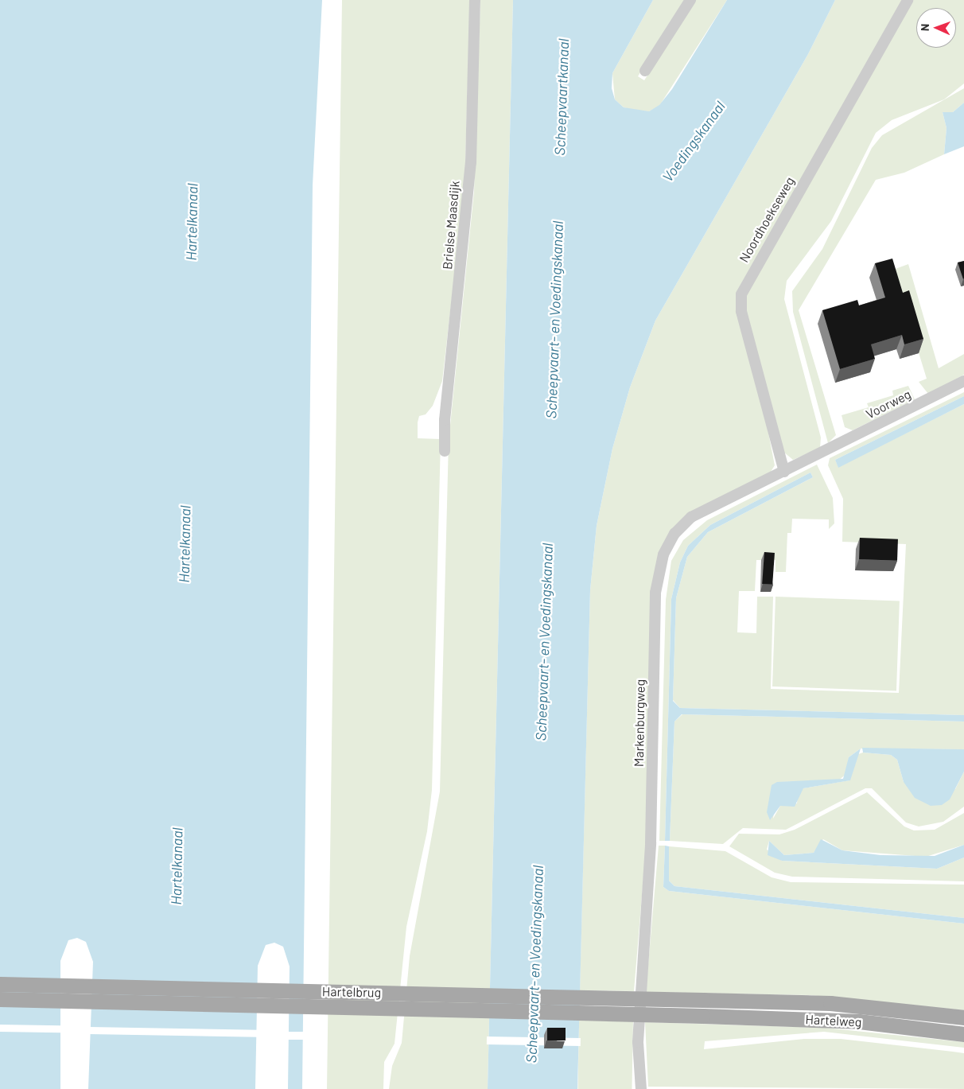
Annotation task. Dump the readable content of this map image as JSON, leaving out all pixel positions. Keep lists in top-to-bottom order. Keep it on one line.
{"streets":{"main road":["Hartelbrug","Hartelweg"],"street":["Noordhoekseweg","Brielse Maasdijk","Voorweg","Markenburgweg"]},"crossings":[["Noordhoekseweg","Markenburgweg"],["Voorweg","Markenburgweg"],["Hartelbrug","Hartelweg"]],"water":["Scheepvaartkanaal","Voedingskanaal","Hartelkanaal","Scheepvaart- en Voedingskanaal"],"north":"left"}
